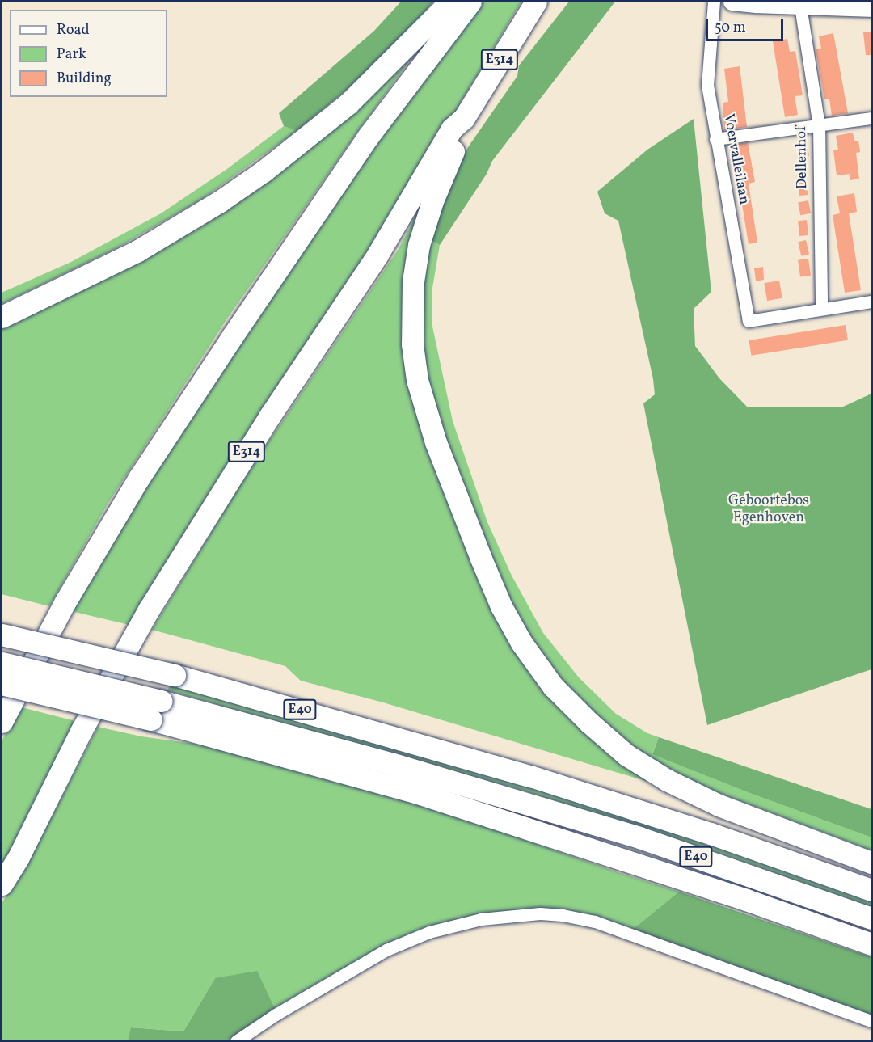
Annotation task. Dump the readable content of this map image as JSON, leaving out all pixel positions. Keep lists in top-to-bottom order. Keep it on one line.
{"streets":{"highway":["E314","E40"],"street":["Dellenhof","Voervalleilaan"]},"crossings":[["Dellenhof","Voervalleilaan"]],"parks":["Geboortebos Egenhoven"],"legend":["Road","Park","Building"],"scale_bar":"50 m"}
